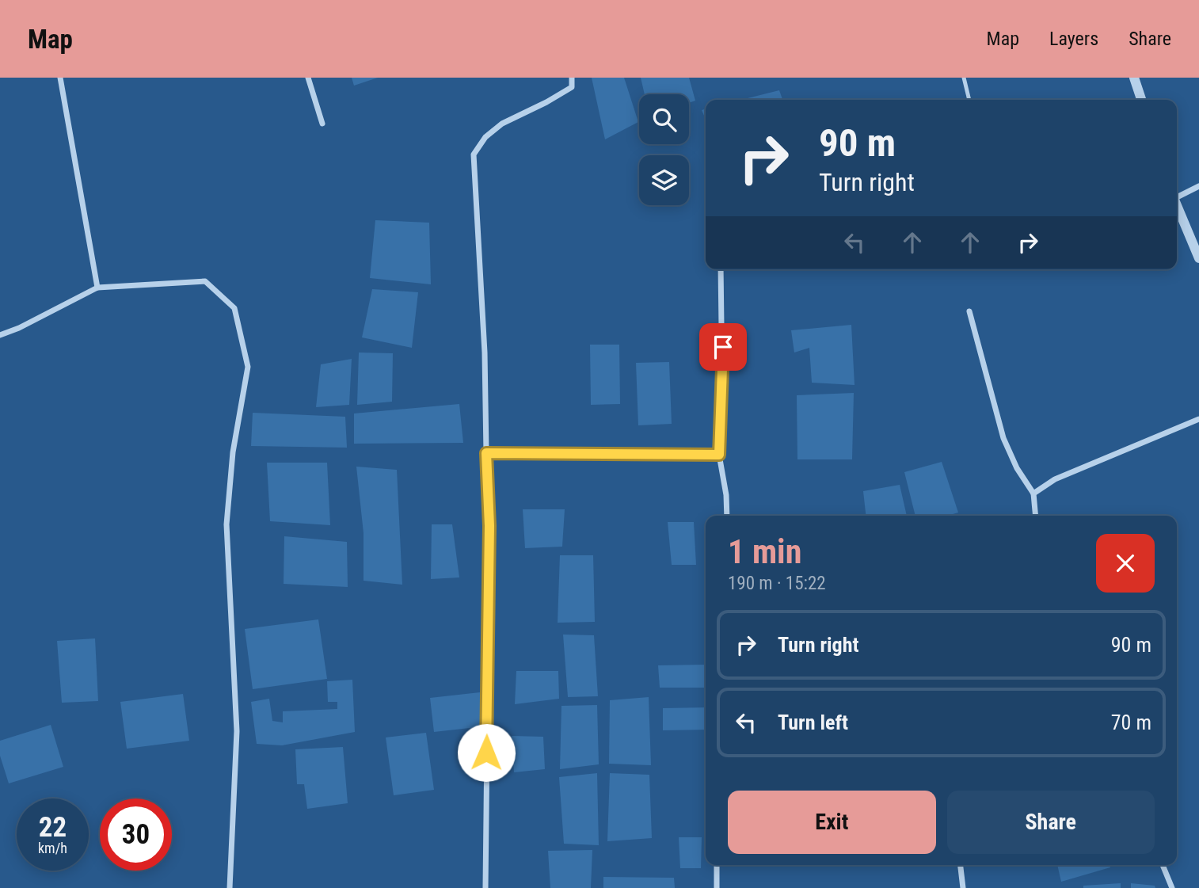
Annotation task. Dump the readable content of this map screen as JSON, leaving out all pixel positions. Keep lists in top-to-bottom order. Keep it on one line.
{"page":{"header":"Map","nav":["Map","Layers","Share"],"turn":["90 m","Turn right"],"heading":["1 min","190 m · 15:22"],"list":[{"name":"Turn right","value":"90 m"},{"name":"Turn left","value":"70 m"}],"buttons":["Exit","Share"],"speed":"22 km/h","limit":"30"}}
